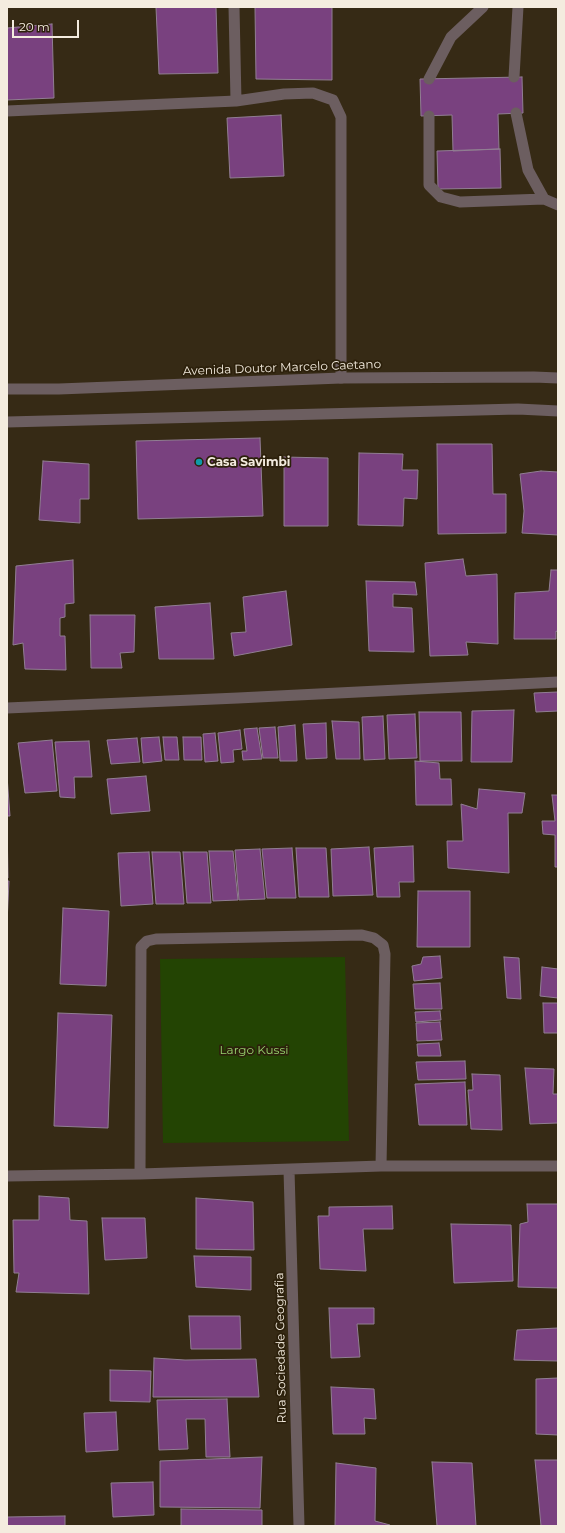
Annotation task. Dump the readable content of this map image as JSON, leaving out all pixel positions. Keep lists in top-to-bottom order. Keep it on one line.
{"streets":{"street":["Avenida Doutor Marcelo Caetano","Rua Sociedade Geografia"]},"parks":["Largo Kussi"],"places":["Casa Savimbi"],"scale_bar":"20 m"}
